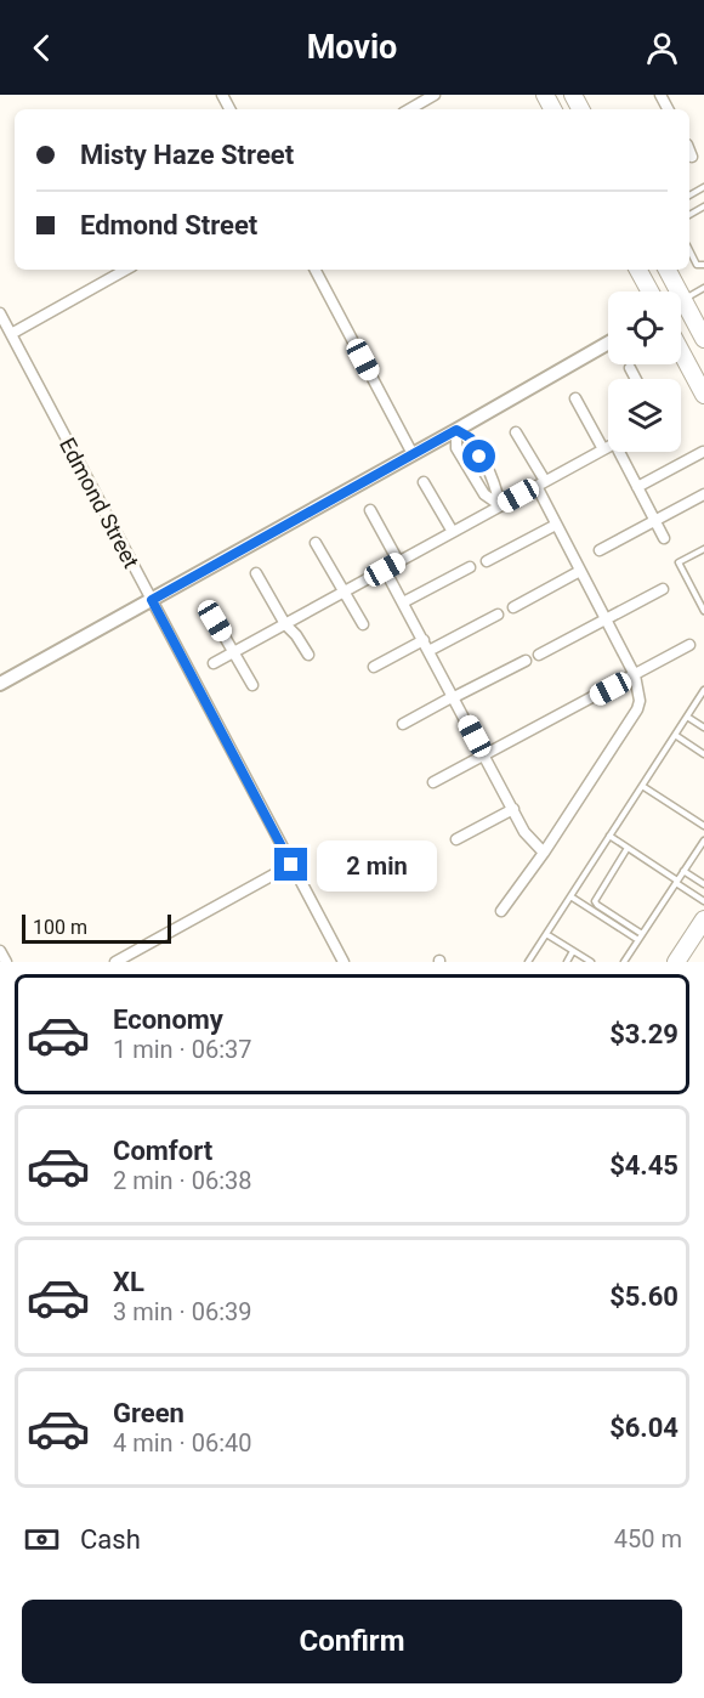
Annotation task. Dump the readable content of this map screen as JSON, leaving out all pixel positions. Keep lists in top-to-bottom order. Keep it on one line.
{"streets":{"street":["Edmond Street"]},"scale_bar":"100 m","page":{"header":"Movio","banner":["Misty Haze Street","Edmond Street"],"bubble":"2 min","scale":"100 m","list":[{"name":"Economy","note":"1 min · 06:37","value":"$3.29"},{"name":"Comfort","note":"2 min · 06:38","value":"$4.45"},{"name":"XL","note":"3 min · 06:39","value":"$5.60"},{"name":"Green","note":"4 min · 06:40","value":"$6.04"}],"pay":["Cash","450 m"],"buttons":"Confirm"}}
